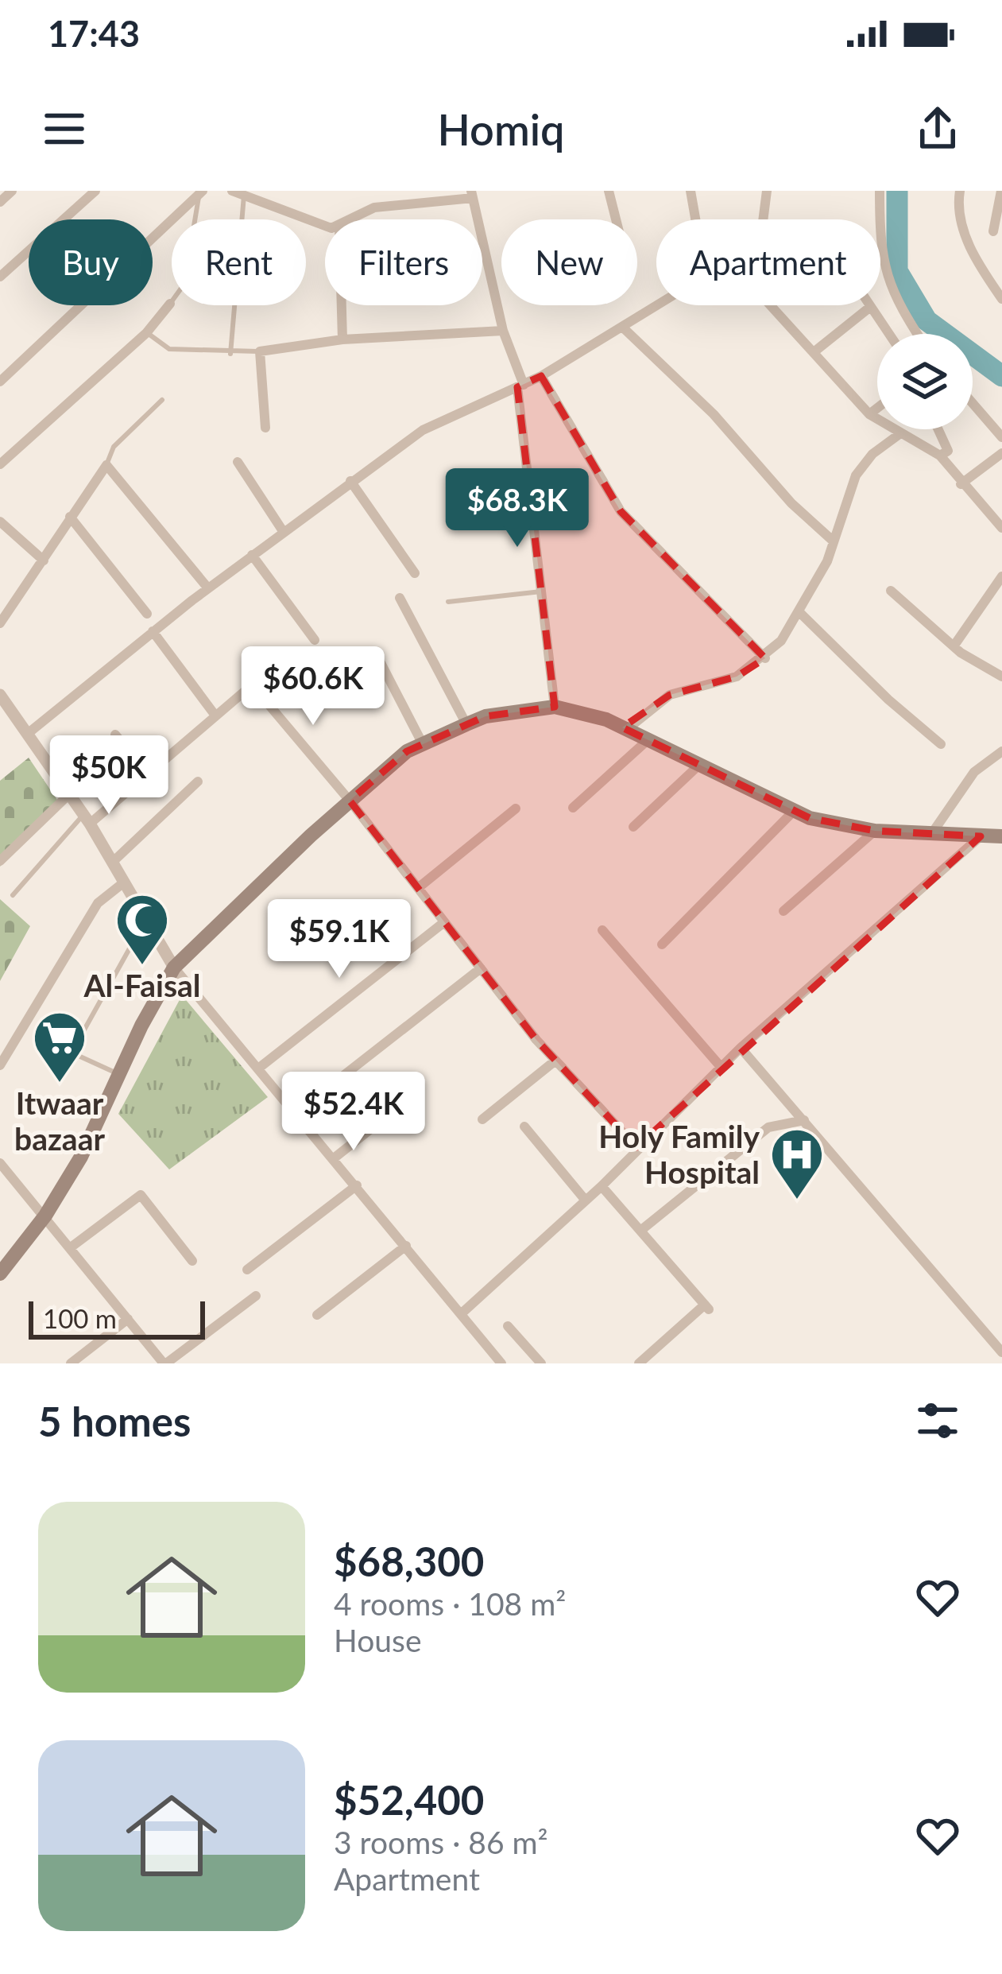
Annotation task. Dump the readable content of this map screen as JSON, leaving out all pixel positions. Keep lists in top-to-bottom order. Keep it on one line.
{"places":{"mosque":["Al-Faisal"],"supermarket":["Itwaar bazaar"],"hospital":["Holy Family Hospital"]},"scale_bar":"100 m","page":{"status":"17:43","header":"Homiq","chip":["Buy","Rent","Filters","New","Apartment"],"price":["$68.3K","$60.6K","$50K","$59.1K","$52.4K"],"scale":"100 m","heading":"5 homes","list":[{"name":"$68,300","note":"4 rooms · 108 m² · House"},{"name":"$52,400","note":"3 rooms · 86 m² · Apartment"}]}}
